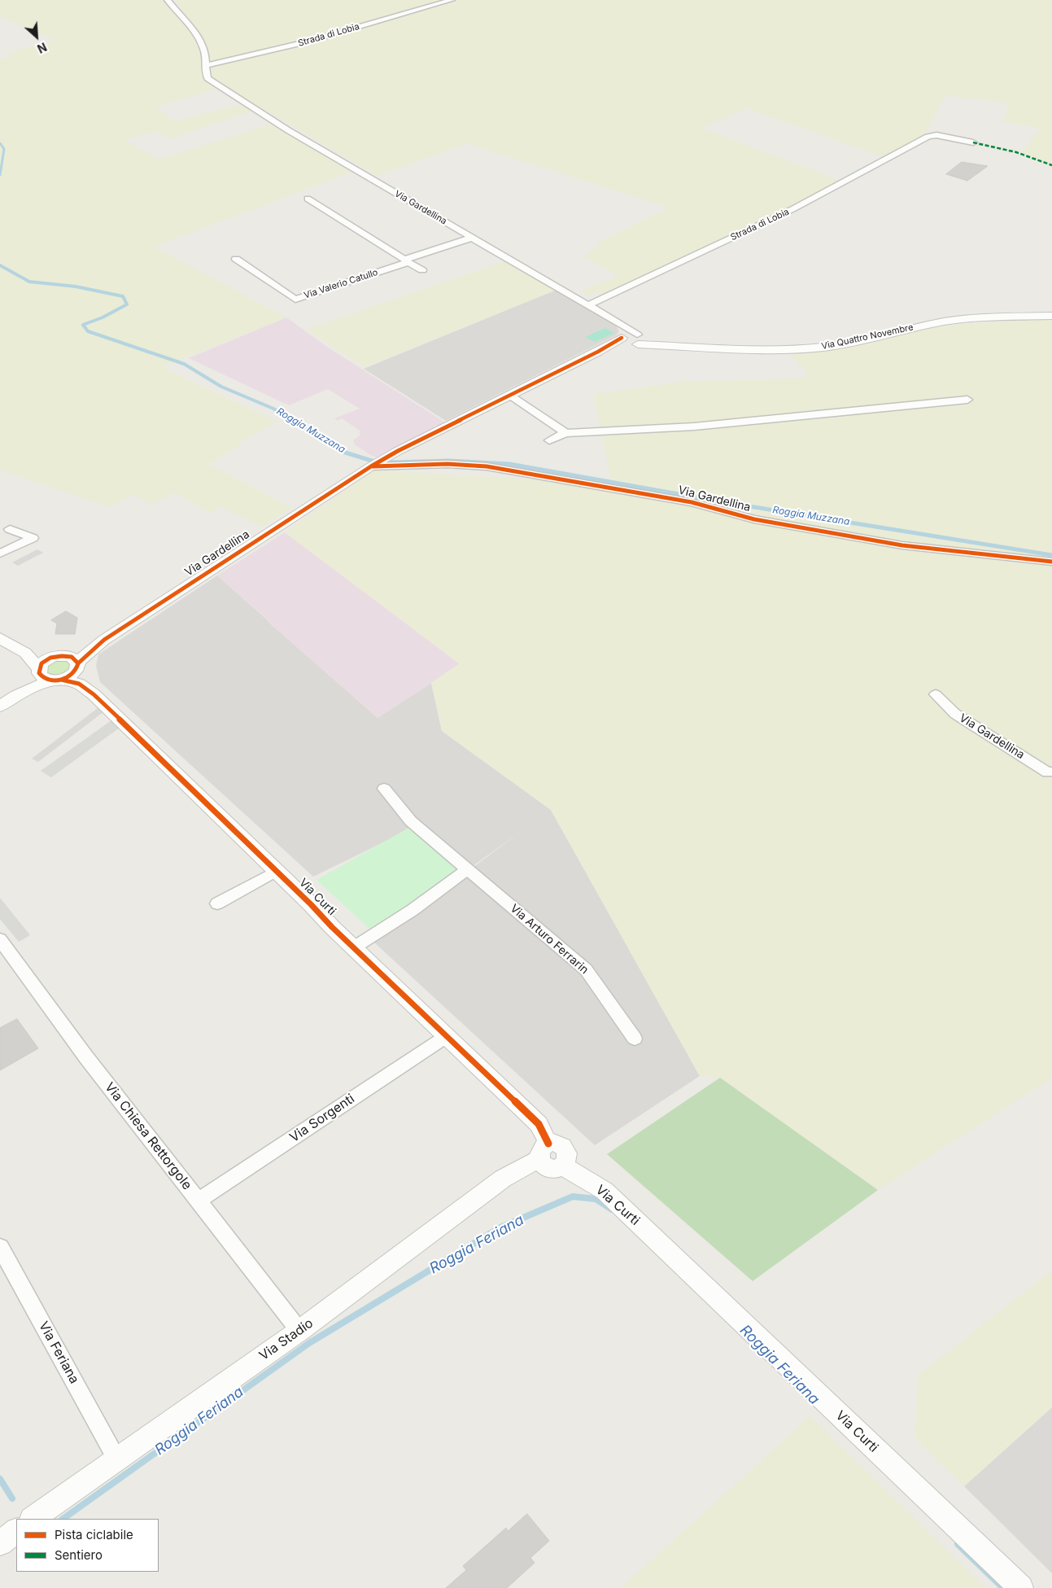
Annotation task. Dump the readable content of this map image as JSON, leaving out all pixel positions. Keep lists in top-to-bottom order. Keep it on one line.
{"streets":{"street":["Strada di Lobia","Via Gardellina","Via Valerio Catullo","Via Quattro Novembre","Via Curti","Via Arturo Ferrarin","Via Sorgenti","Via Chiesa Rettorgole","Via Stadio","Via Feriana"]},"crossings":[["Strada di Lobia","Via Gardellina"],["Via Gardellina","Via Valerio Catullo"],["Via Gardellina","Via Quattro Novembre"],["Via Gardellina","Via Curti"],["Via Curti","Via Sorgenti"],["Via Curti","Via Stadio"],["Via Sorgenti","Via Chiesa Rettorgole"],["Via Chiesa Rettorgole","Via Stadio"],["Via Stadio","Via Feriana"]],"water":["Roggia Muzzana","Roggia Feriana"],"legend":["Pista ciclabile","Sentiero"],"north":"bottom right"}
